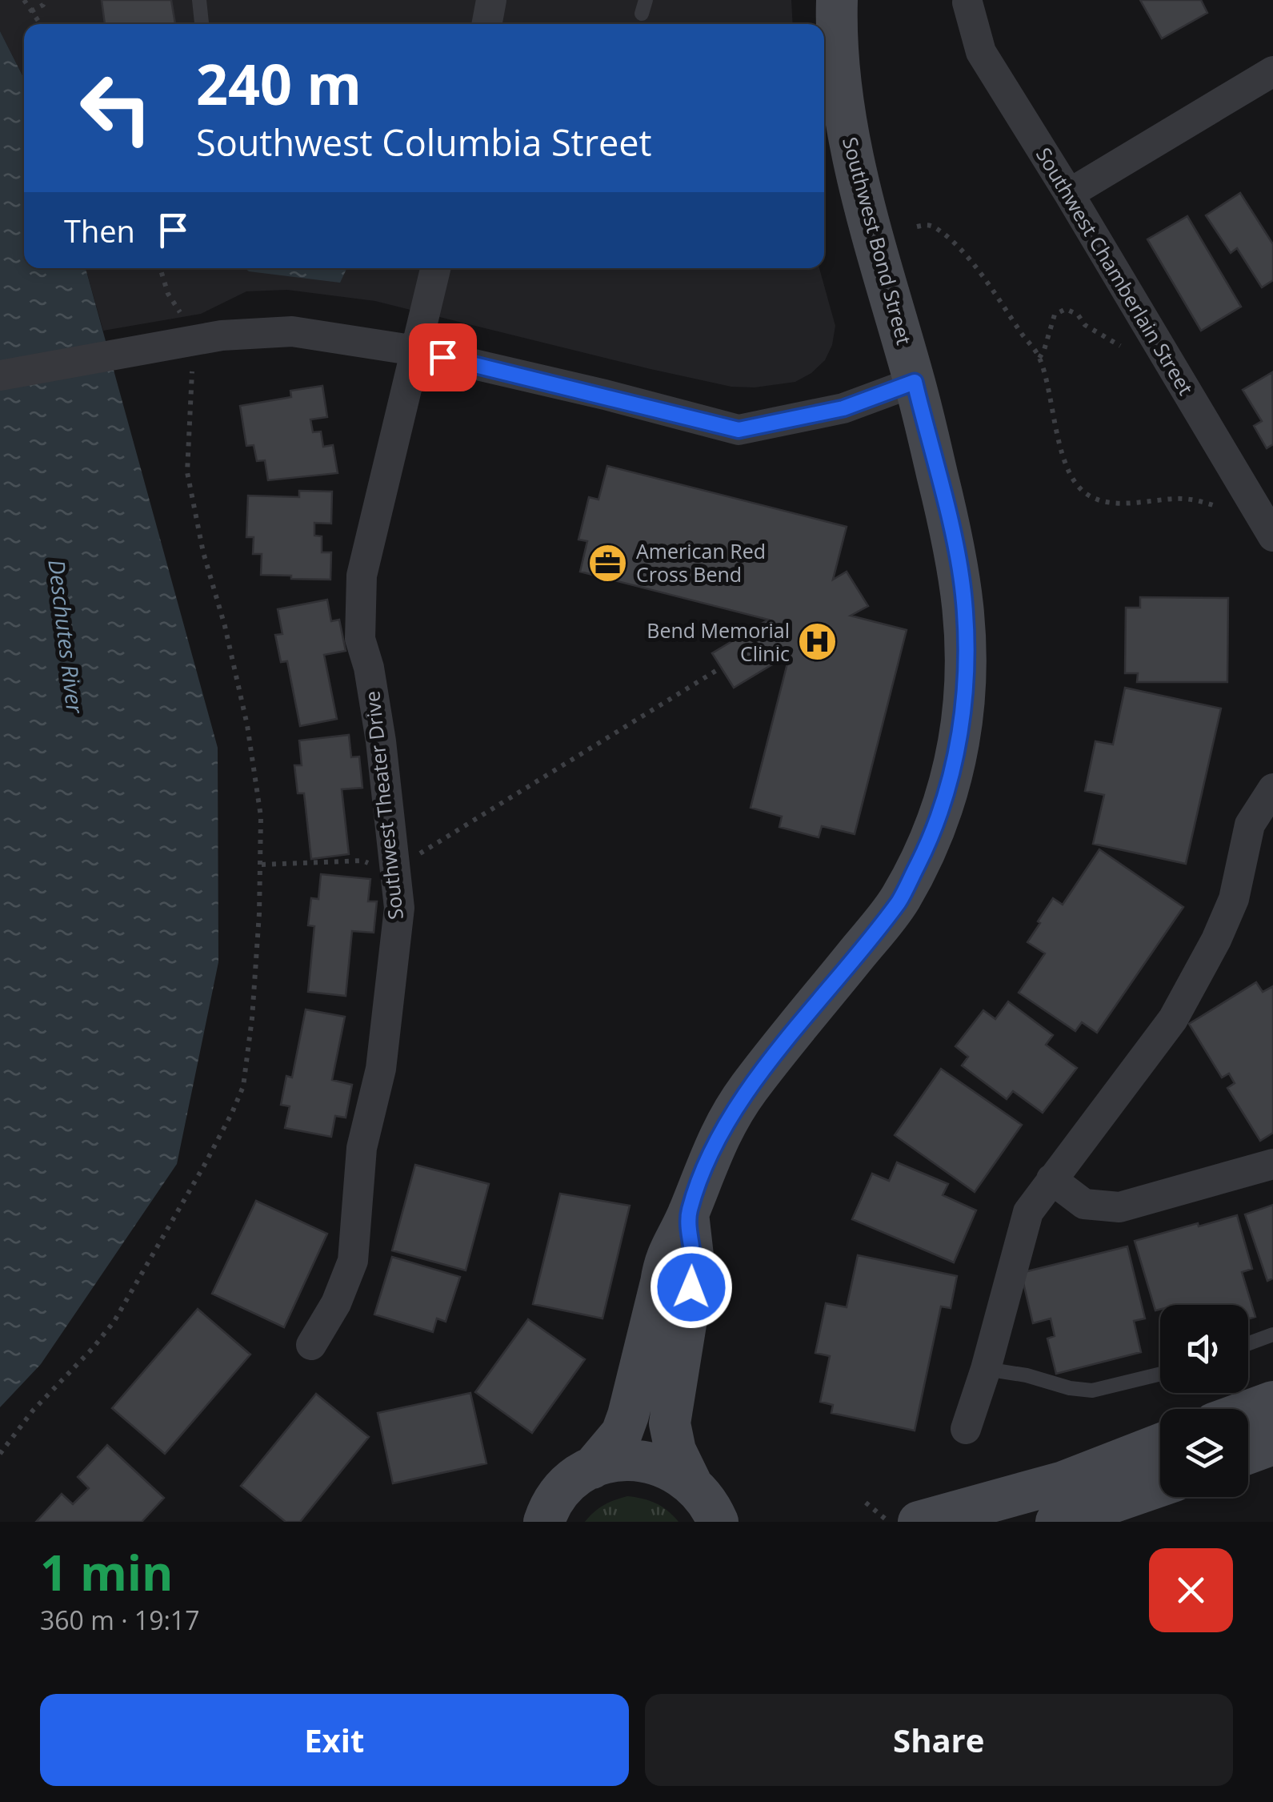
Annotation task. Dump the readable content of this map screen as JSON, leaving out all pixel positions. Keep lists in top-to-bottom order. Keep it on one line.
{"streets":{"street":["Southwest Bond Street","Southwest Chamberlain Street","Southwest Theater Drive"]},"water":["Deschutes River"],"places":{"office":["American Red Cross Bend"],"hospital":["Bend Memorial Clinic"]},"page":{"turn":["240 m","Southwest Columbia Street"],"then":"Then","heading":["1 min","360 m · 19:17"],"buttons":["Exit","Share"]}}
